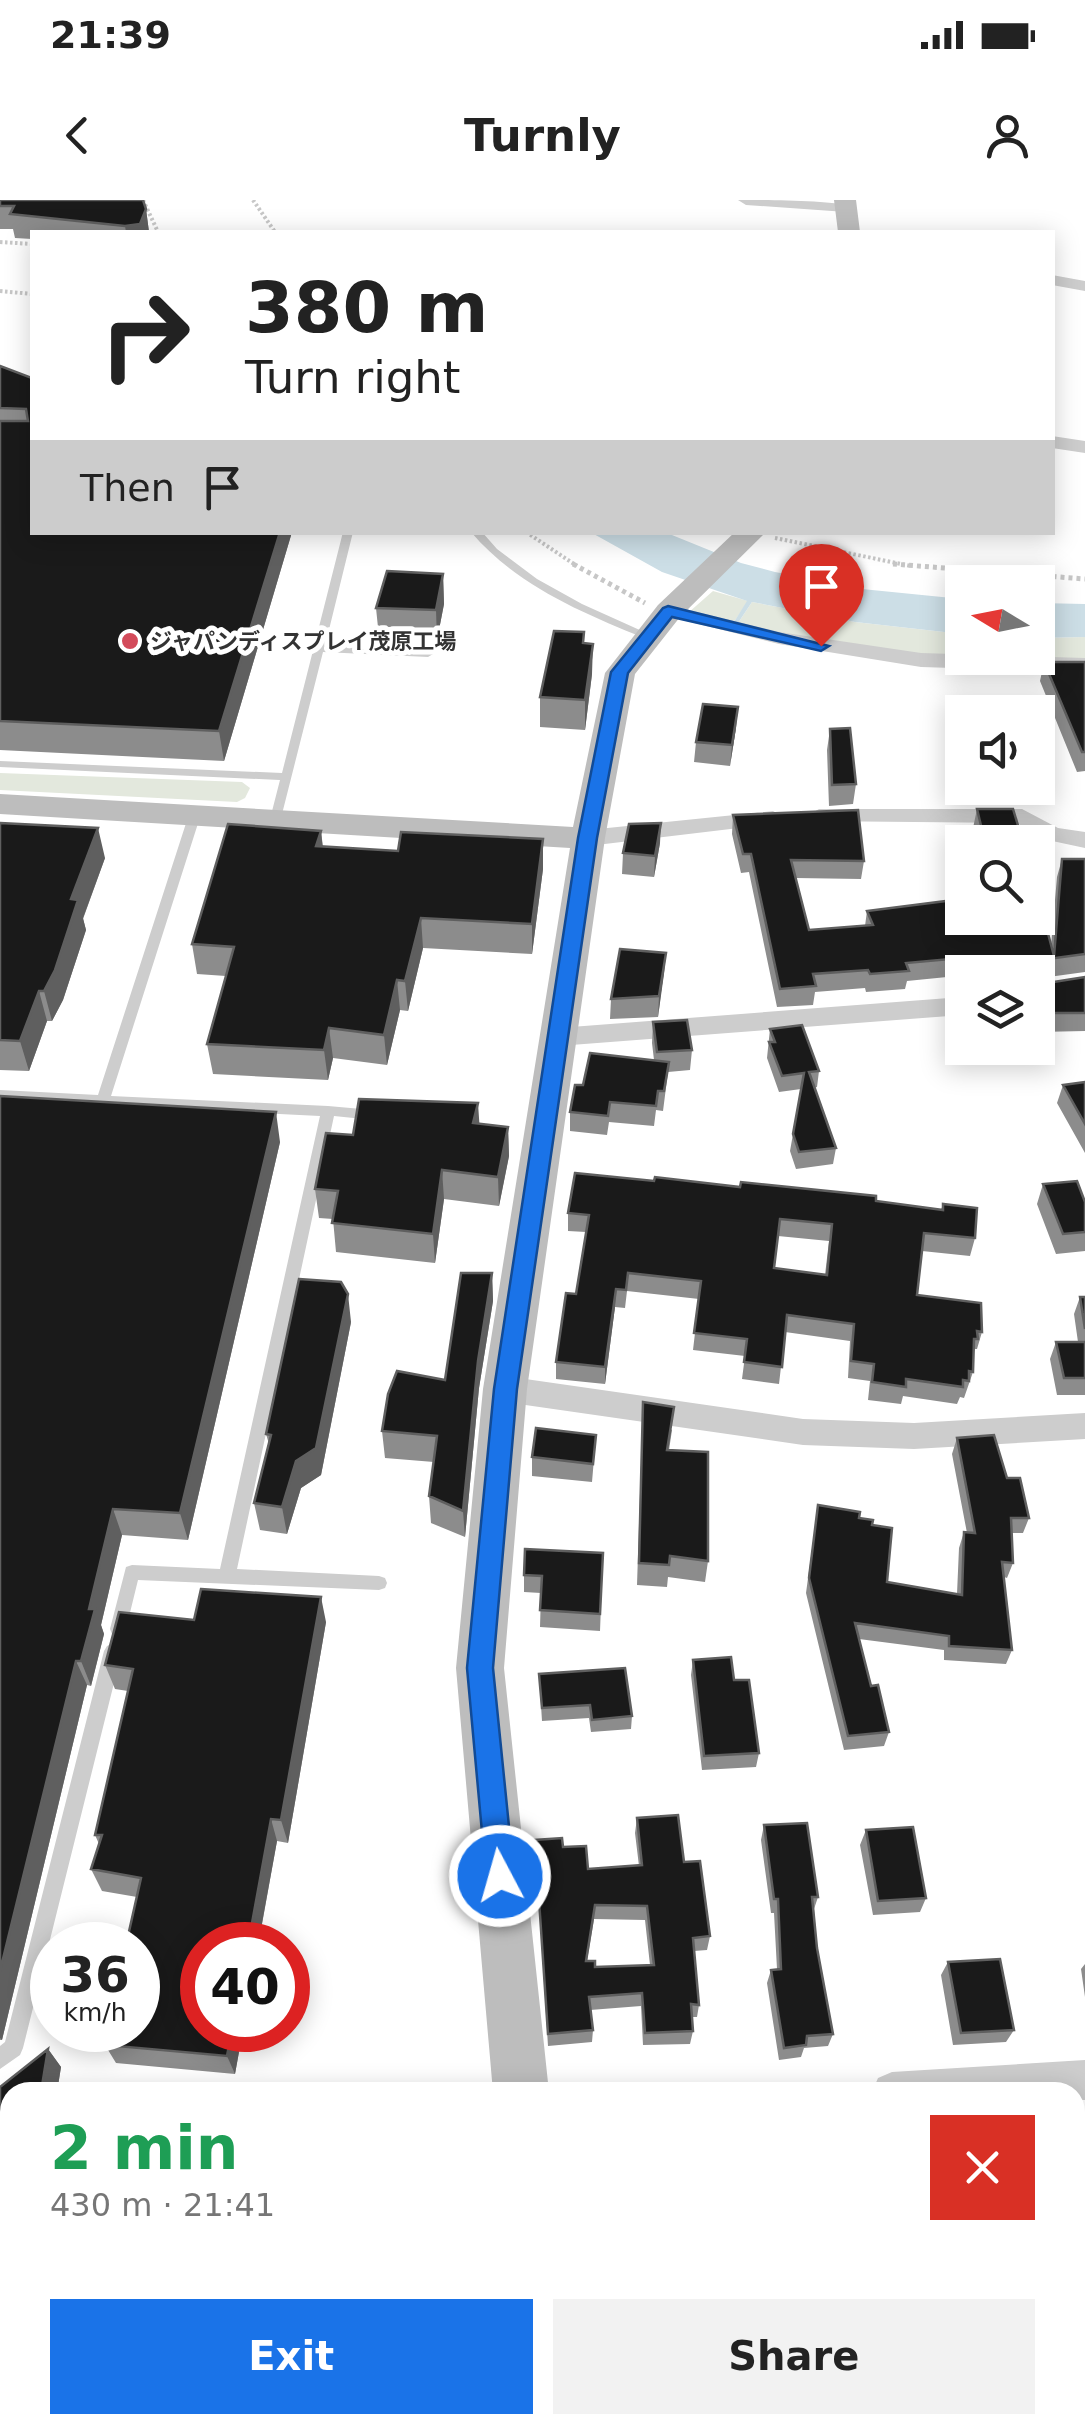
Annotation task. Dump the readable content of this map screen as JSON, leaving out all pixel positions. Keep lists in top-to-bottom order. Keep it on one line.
{"places":["ジャパンディスプレイ茂原工場"],"north":"left","page":{"status":"21:39","header":"Turnly","turn":["380 m","Turn right"],"then":"Then","speed":"36 km/h","limit":"40","heading":["2 min","430 m · 21:41"],"buttons":["Exit","Share"]}}
